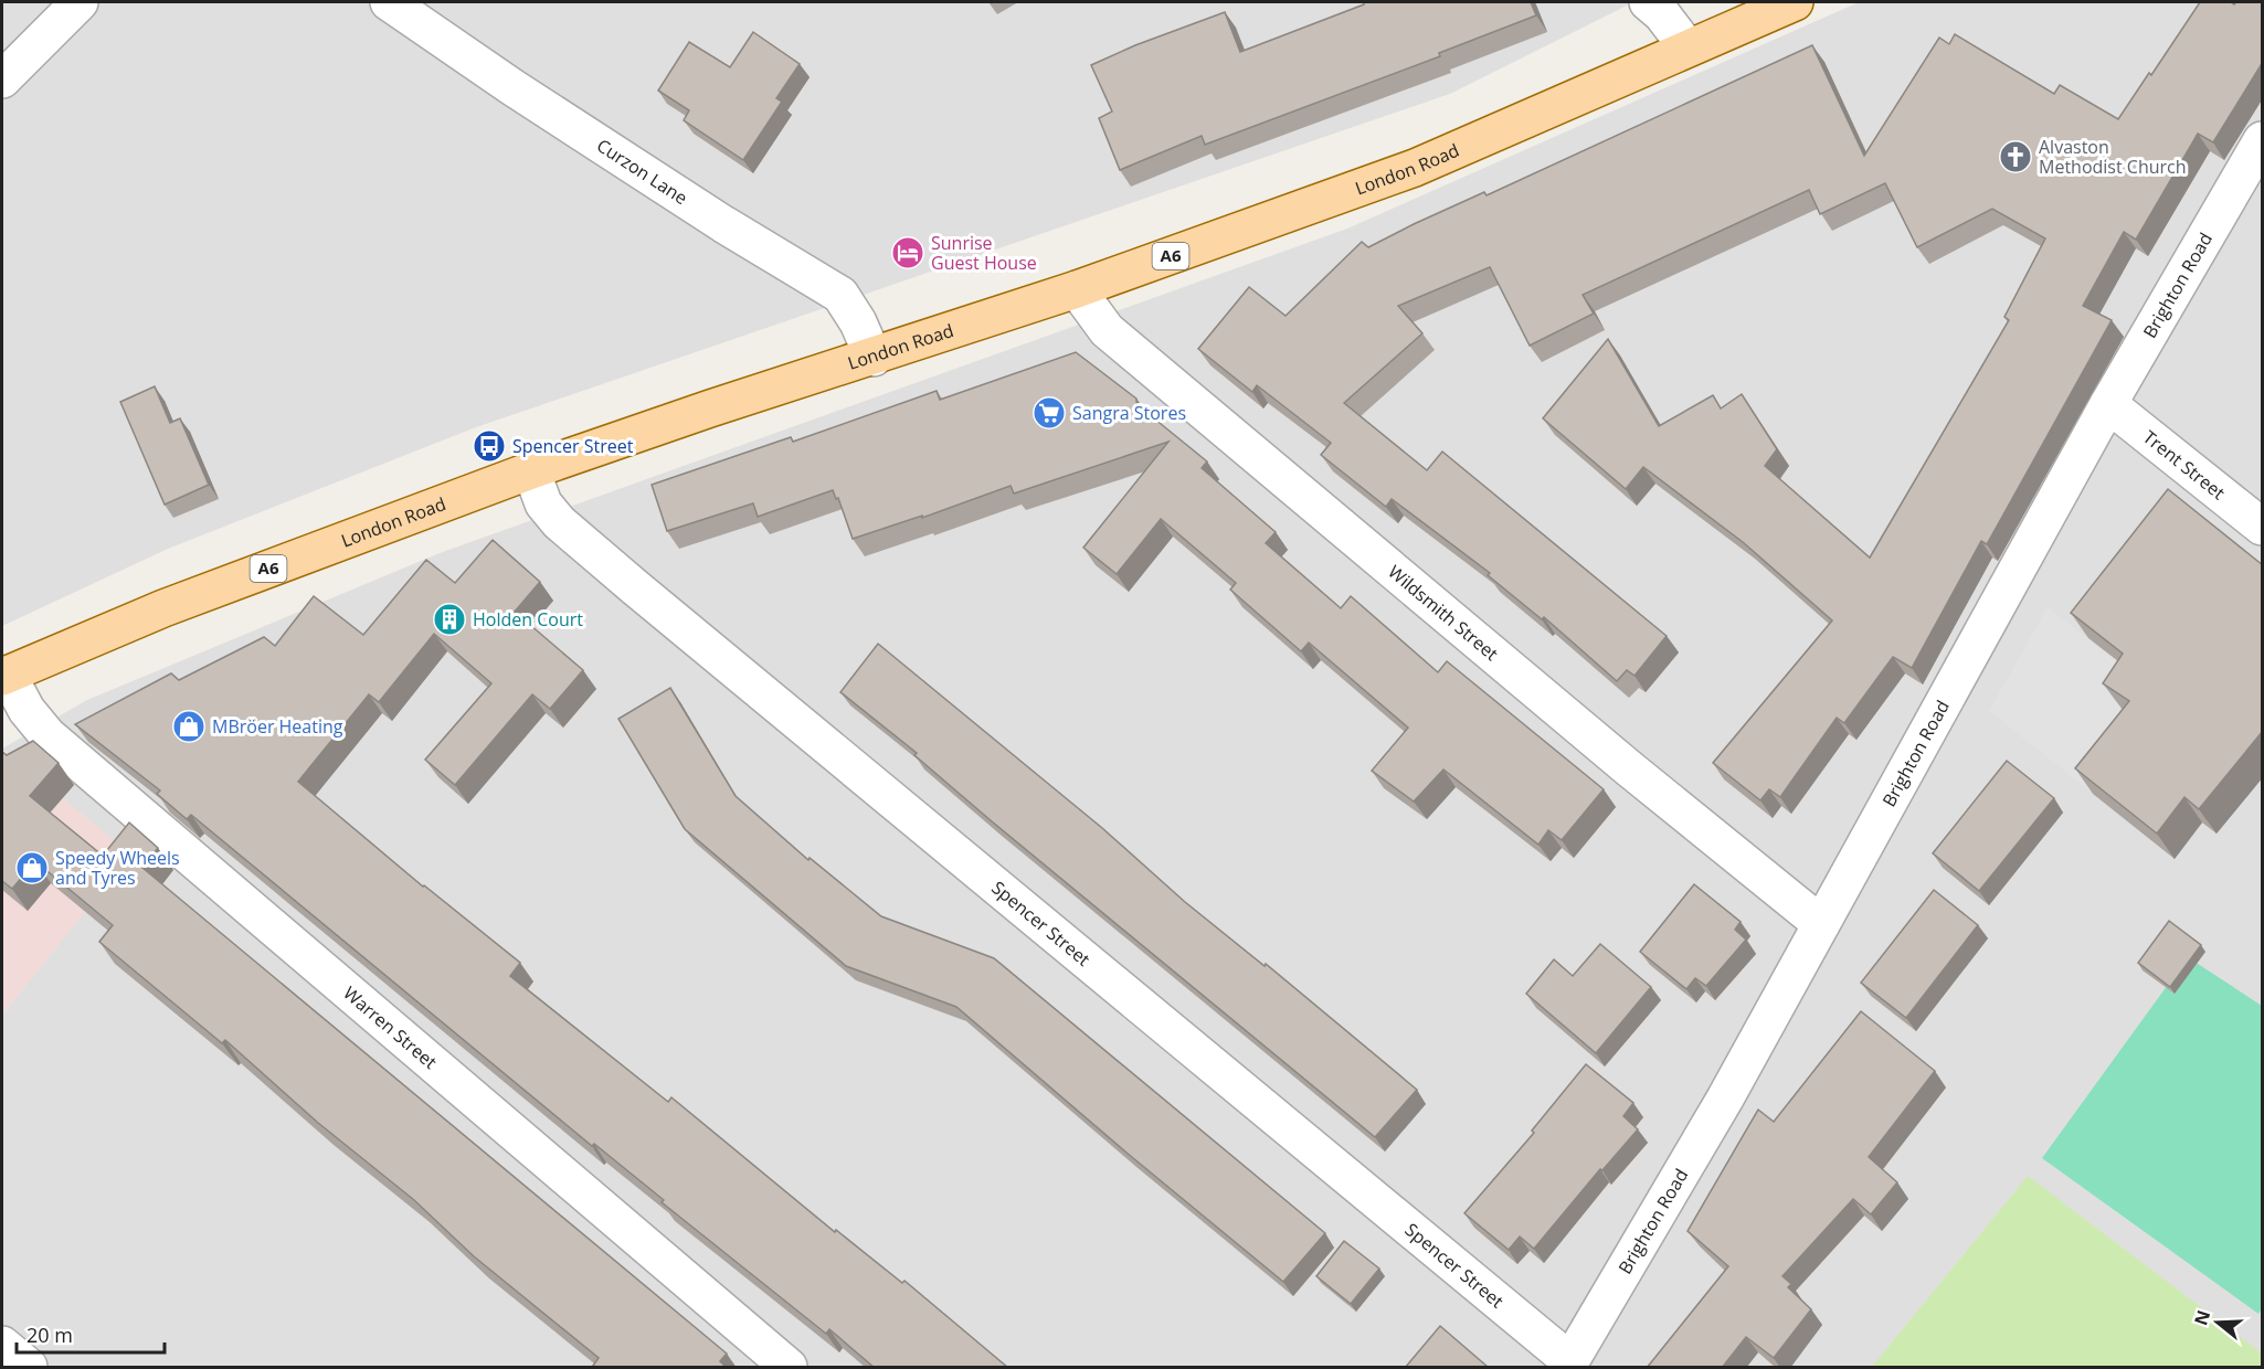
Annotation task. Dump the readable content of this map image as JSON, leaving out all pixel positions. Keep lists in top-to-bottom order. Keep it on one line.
{"streets":{"main road":["London Road","A6"],"street":["Curzon Lane","Brighton Road","Trent Street","Wildsmith Street","Spencer Street","Warren Street"]},"crossings":[["London Road","Curzon Lane"],["London Road","Wildsmith Street"],["London Road","Spencer Street"],["London Road","Warren Street"],["Brighton Road","Trent Street"],["Brighton Road","Wildsmith Street"],["Brighton Road","Spencer Street"]],"places":{"church":["Alvaston Methodist Church"],"hotel":["Sunrise Guest House"],"supermarket":["Sangra Stores"],"bus stop":["Spencer Street"],"building":["Holden Court"],"shop":["MBröer Heating","Speedy Wheels and Tyres"]},"scale_bar":"20 m","north":"left"}
